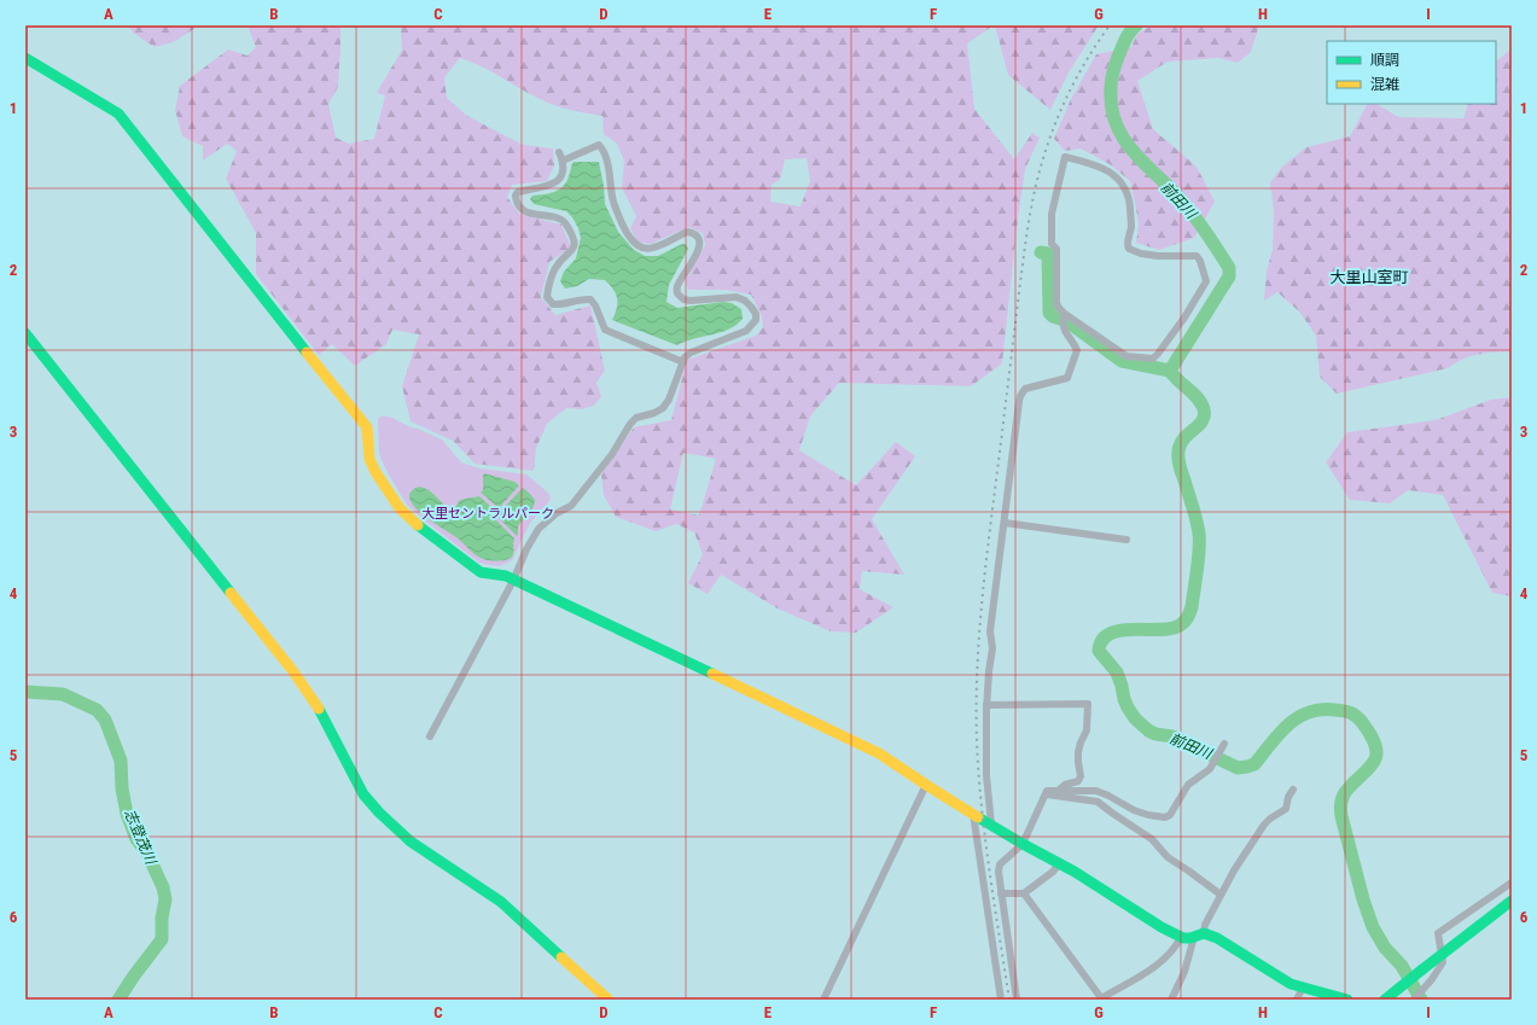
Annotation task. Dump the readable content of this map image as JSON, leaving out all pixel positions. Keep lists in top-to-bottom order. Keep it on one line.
{"districts":["大里山室町"],"water":["前田川","志登茂川"],"parks":["大里セントラルパーク"],"legend":["順調","混雑"],"grid":{"columns":["A","B","C","D","E","F","G","H","I"],"rows":["1","2","3","4","5","6"]}}
